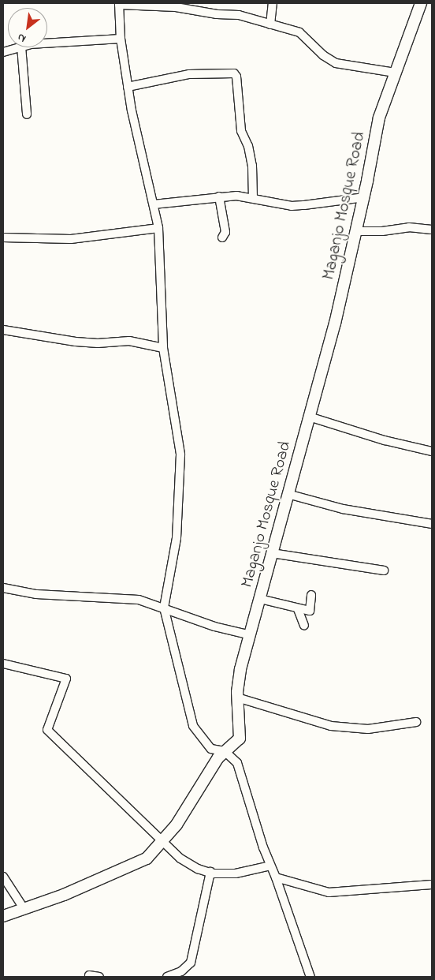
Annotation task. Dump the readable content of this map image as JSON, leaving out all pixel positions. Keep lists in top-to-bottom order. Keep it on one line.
{"streets":{"street":["Maganjo Mosque Road"]},"north":"bottom left"}
